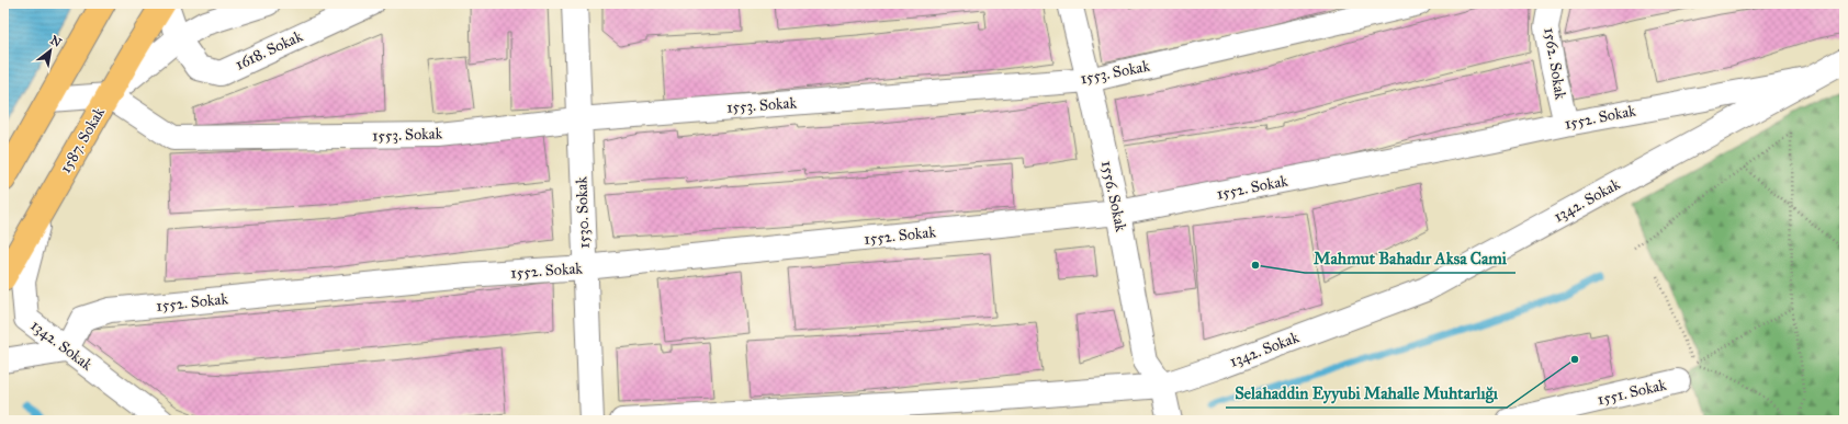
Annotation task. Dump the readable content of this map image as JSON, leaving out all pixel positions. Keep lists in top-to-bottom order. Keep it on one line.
{"streets":{"main road":["1587. Sokak"],"street":["1618. Sokak","1562. Sokak","1553. Sokak","1552. Sokak","1556. Sokak","1342. Sokak","1530. Sokak","1551. Sokak"]},"crossings":[["1618. Sokak","1587. Sokak"],["1562. Sokak","1552. Sokak"],["1553. Sokak","1587. Sokak"],["1553. Sokak","1556. Sokak"],["1553. Sokak","1530. Sokak"],["1552. Sokak","1556. Sokak"],["1552. Sokak","1342. Sokak"],["1552. Sokak","1530. Sokak"],["1587. Sokak","1342. Sokak"],["1556. Sokak","1342. Sokak"]],"places":["Mahmut Bahadır Aksa Cami","Selahaddin Eyyubi Mahalle Muhtarlığı"],"north":"top right"}
